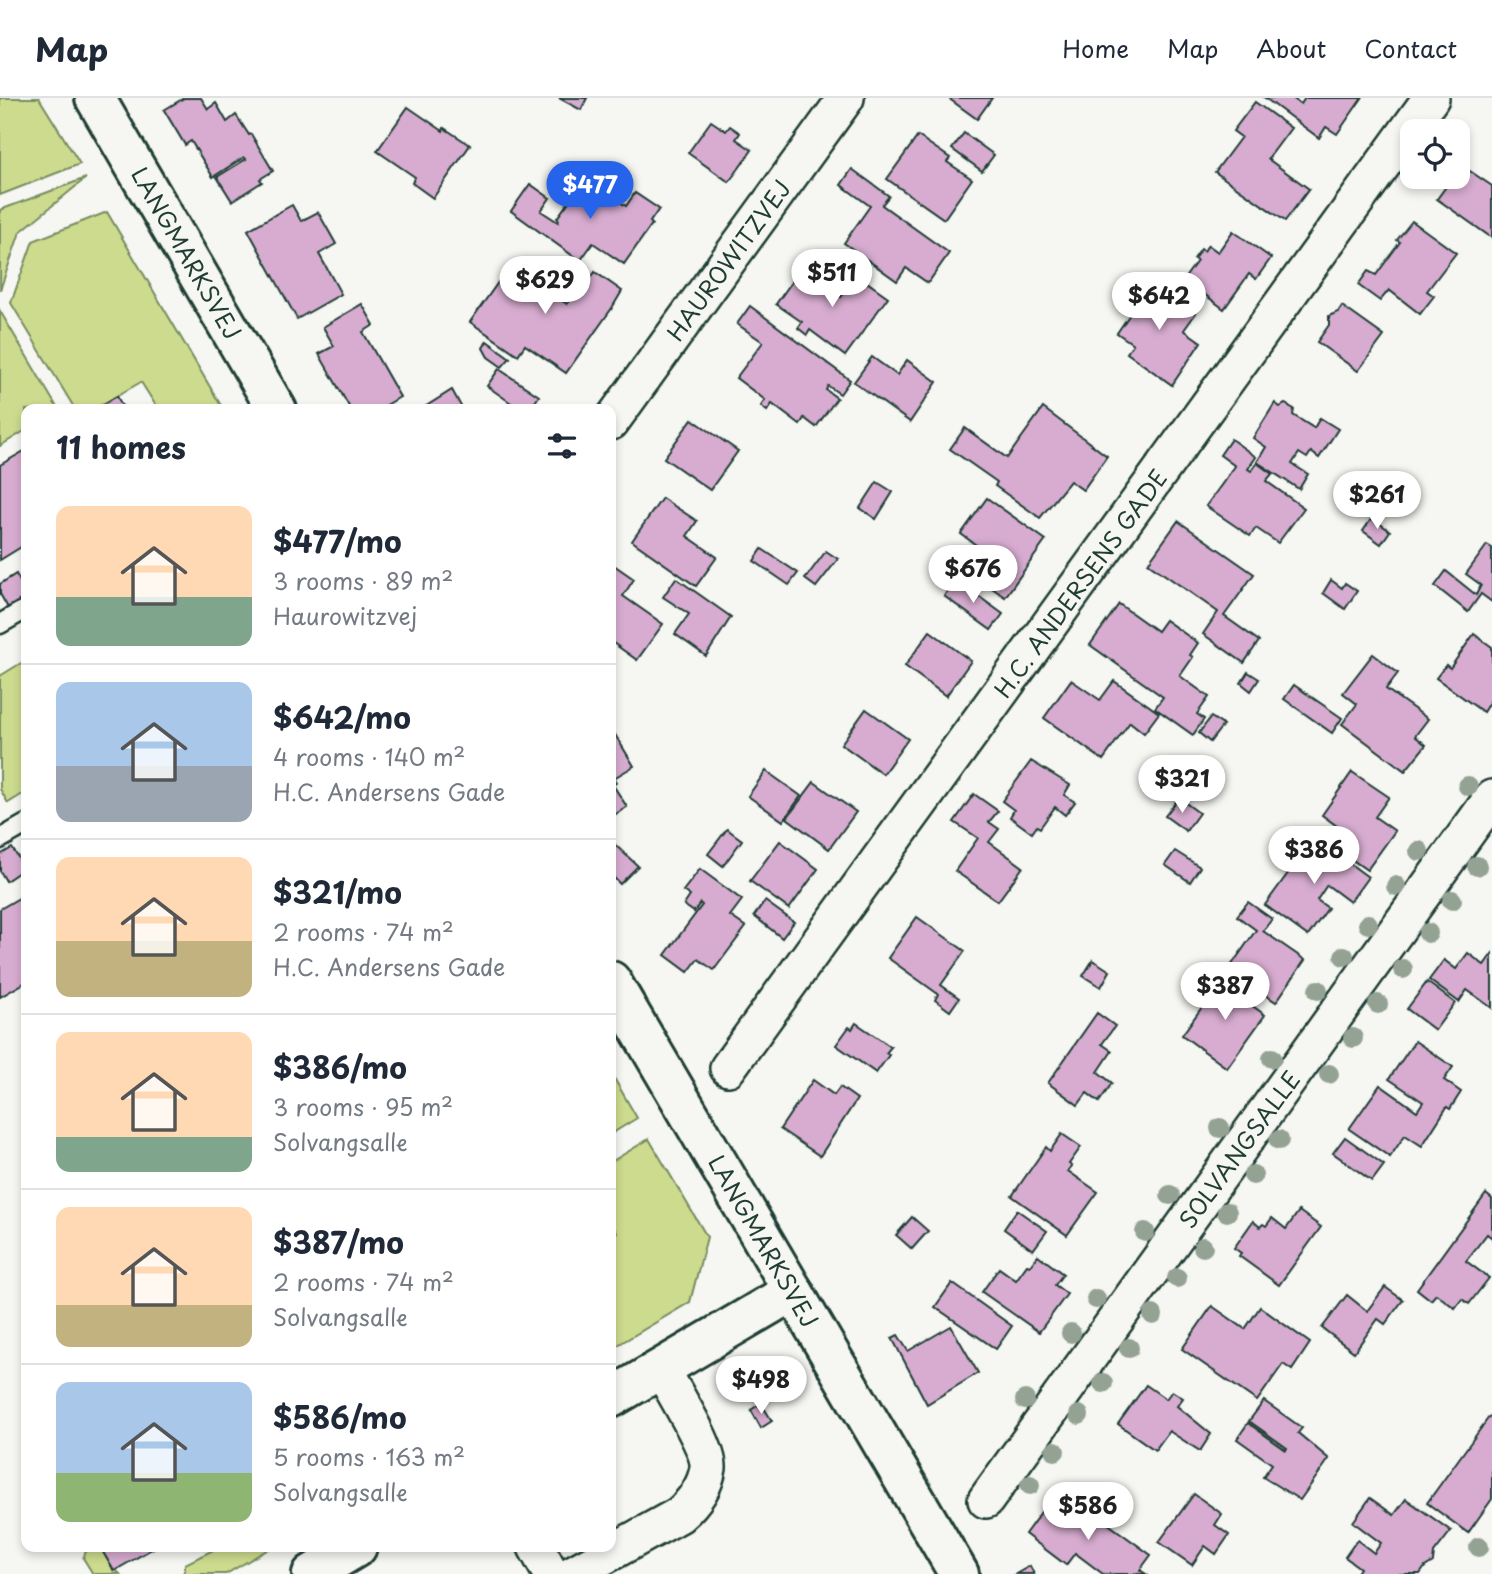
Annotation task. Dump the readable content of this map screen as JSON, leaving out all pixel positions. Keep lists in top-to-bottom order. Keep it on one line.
{"streets":{"main road":["LANGMARKSVEJ"],"street":["HAUROWITZVEJ","H.C. ANDERSENS GADE","SOLVANGSALLE"]},"page":{"header":"Map","nav":["Home","Map","About","Contact"],"price":["$477","$511","$629","$642","$261","$676","$321","$386","$387","$498","$586"],"heading":"11 homes","list":[{"name":"$477/mo","note":"3 rooms · 89 m² · Haurowitzvej"},{"name":"$642/mo","note":"4 rooms · 140 m² · H.C. Andersens Gade"},{"name":"$321/mo","note":"2 rooms · 74 m² · H.C. Andersens Gade"},{"name":"$386/mo","note":"3 rooms · 95 m² · Solvangsalle"},{"name":"$387/mo","note":"2 rooms · 74 m² · Solvangsalle"},{"name":"$586/mo","note":"5 rooms · 163 m² · Solvangsalle"}]}}
